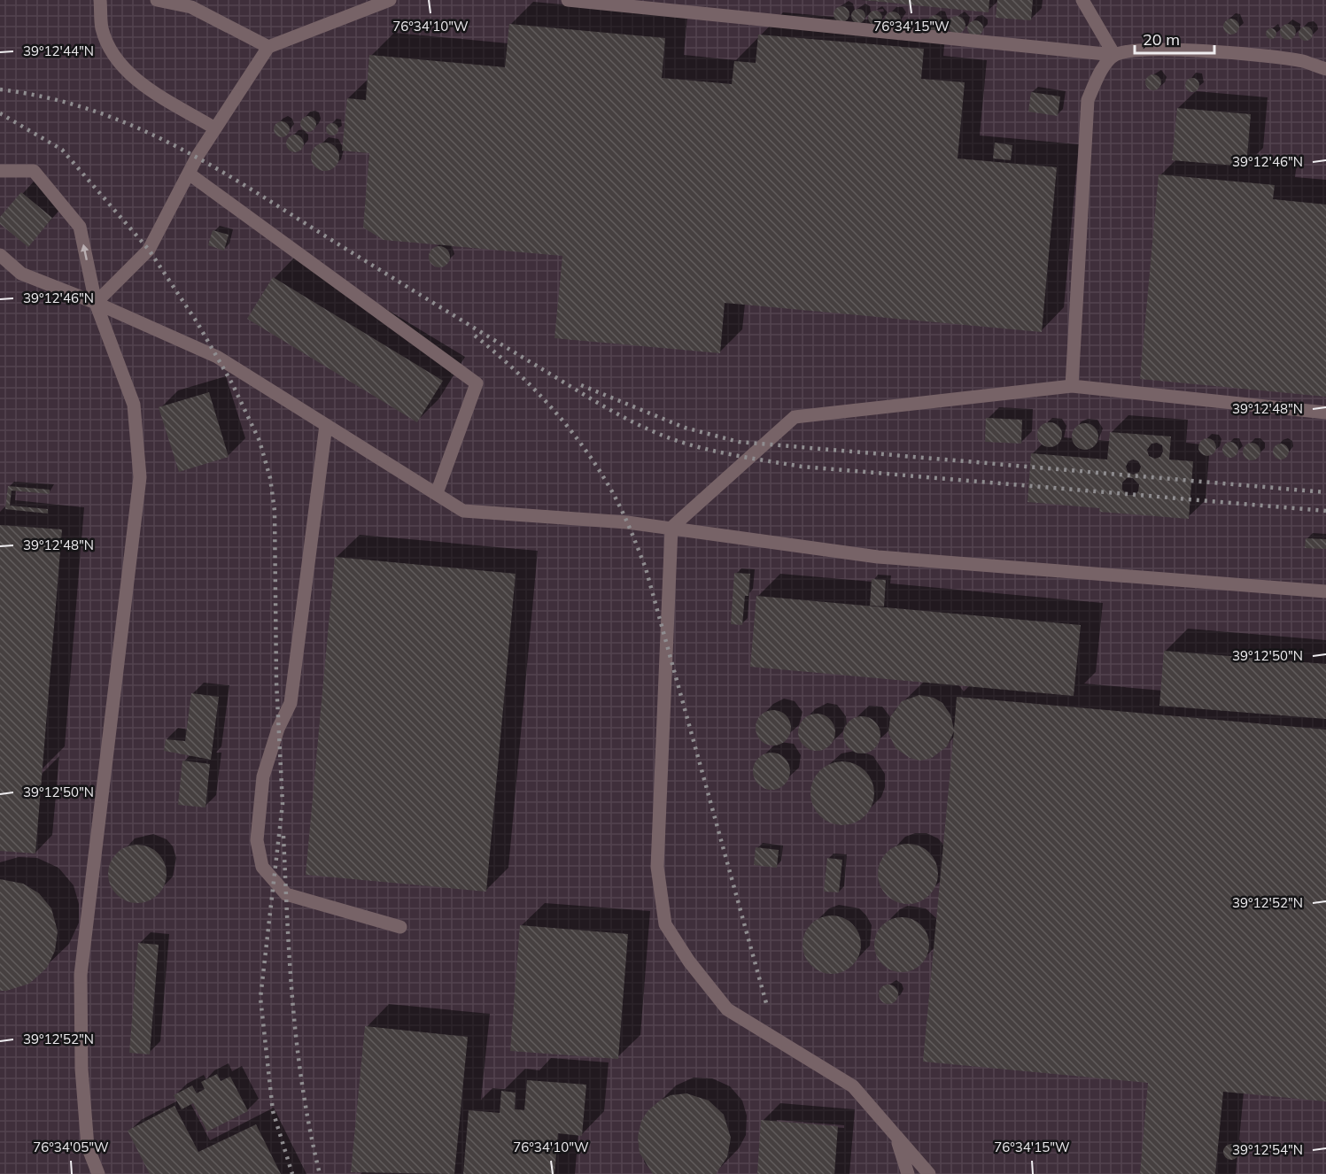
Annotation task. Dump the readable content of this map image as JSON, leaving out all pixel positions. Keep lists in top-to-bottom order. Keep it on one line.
{"scale_bar":"20 m","coordinates":["76°34'10\"W","76°34'15\"W","39°12'44\"N","39°12'46\"N","39°12'48\"N","39°12'50\"N","39°12'52\"N","76°34'05\"W","39°12'54\"N"]}
